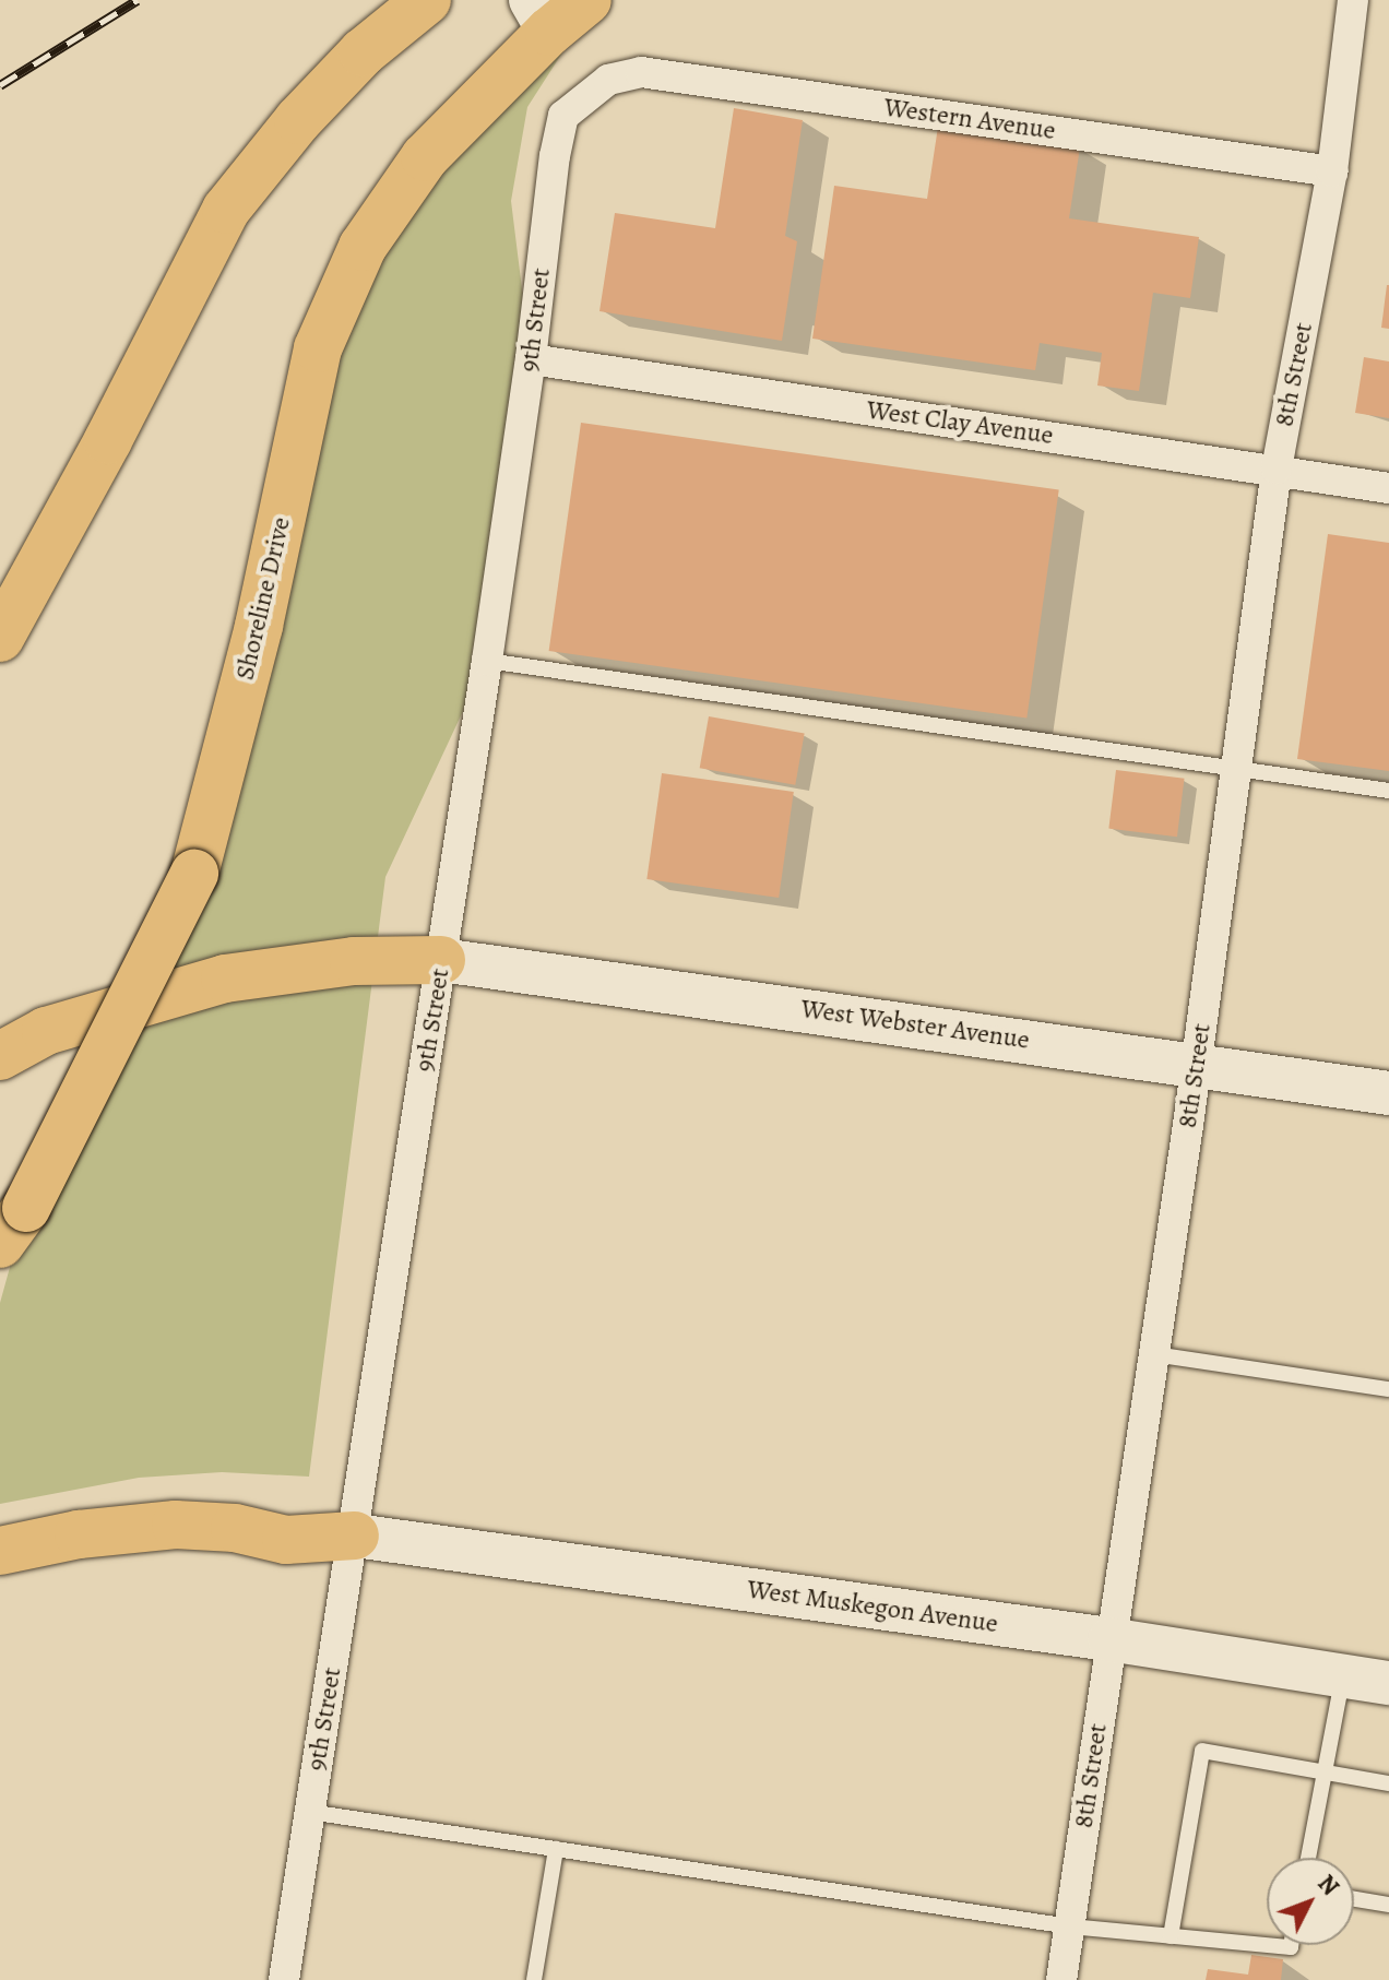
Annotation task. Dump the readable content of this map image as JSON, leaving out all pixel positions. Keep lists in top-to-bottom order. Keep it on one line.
{"streets":{"highway":["Shoreline Drive"],"main road":["West Webster Avenue","West Muskegon Avenue"],"street":["Western Avenue","9th Street","8th Street","West Clay Avenue"]},"crossings":[["Western Avenue","9th Street"],["Western Avenue","8th Street"],["9th Street","West Clay Avenue"],["9th Street","West Webster Avenue"],["9th Street","West Muskegon Avenue"],["8th Street","West Clay Avenue"],["8th Street","West Webster Avenue"],["8th Street","West Muskegon Avenue"]],"north":"top right"}
